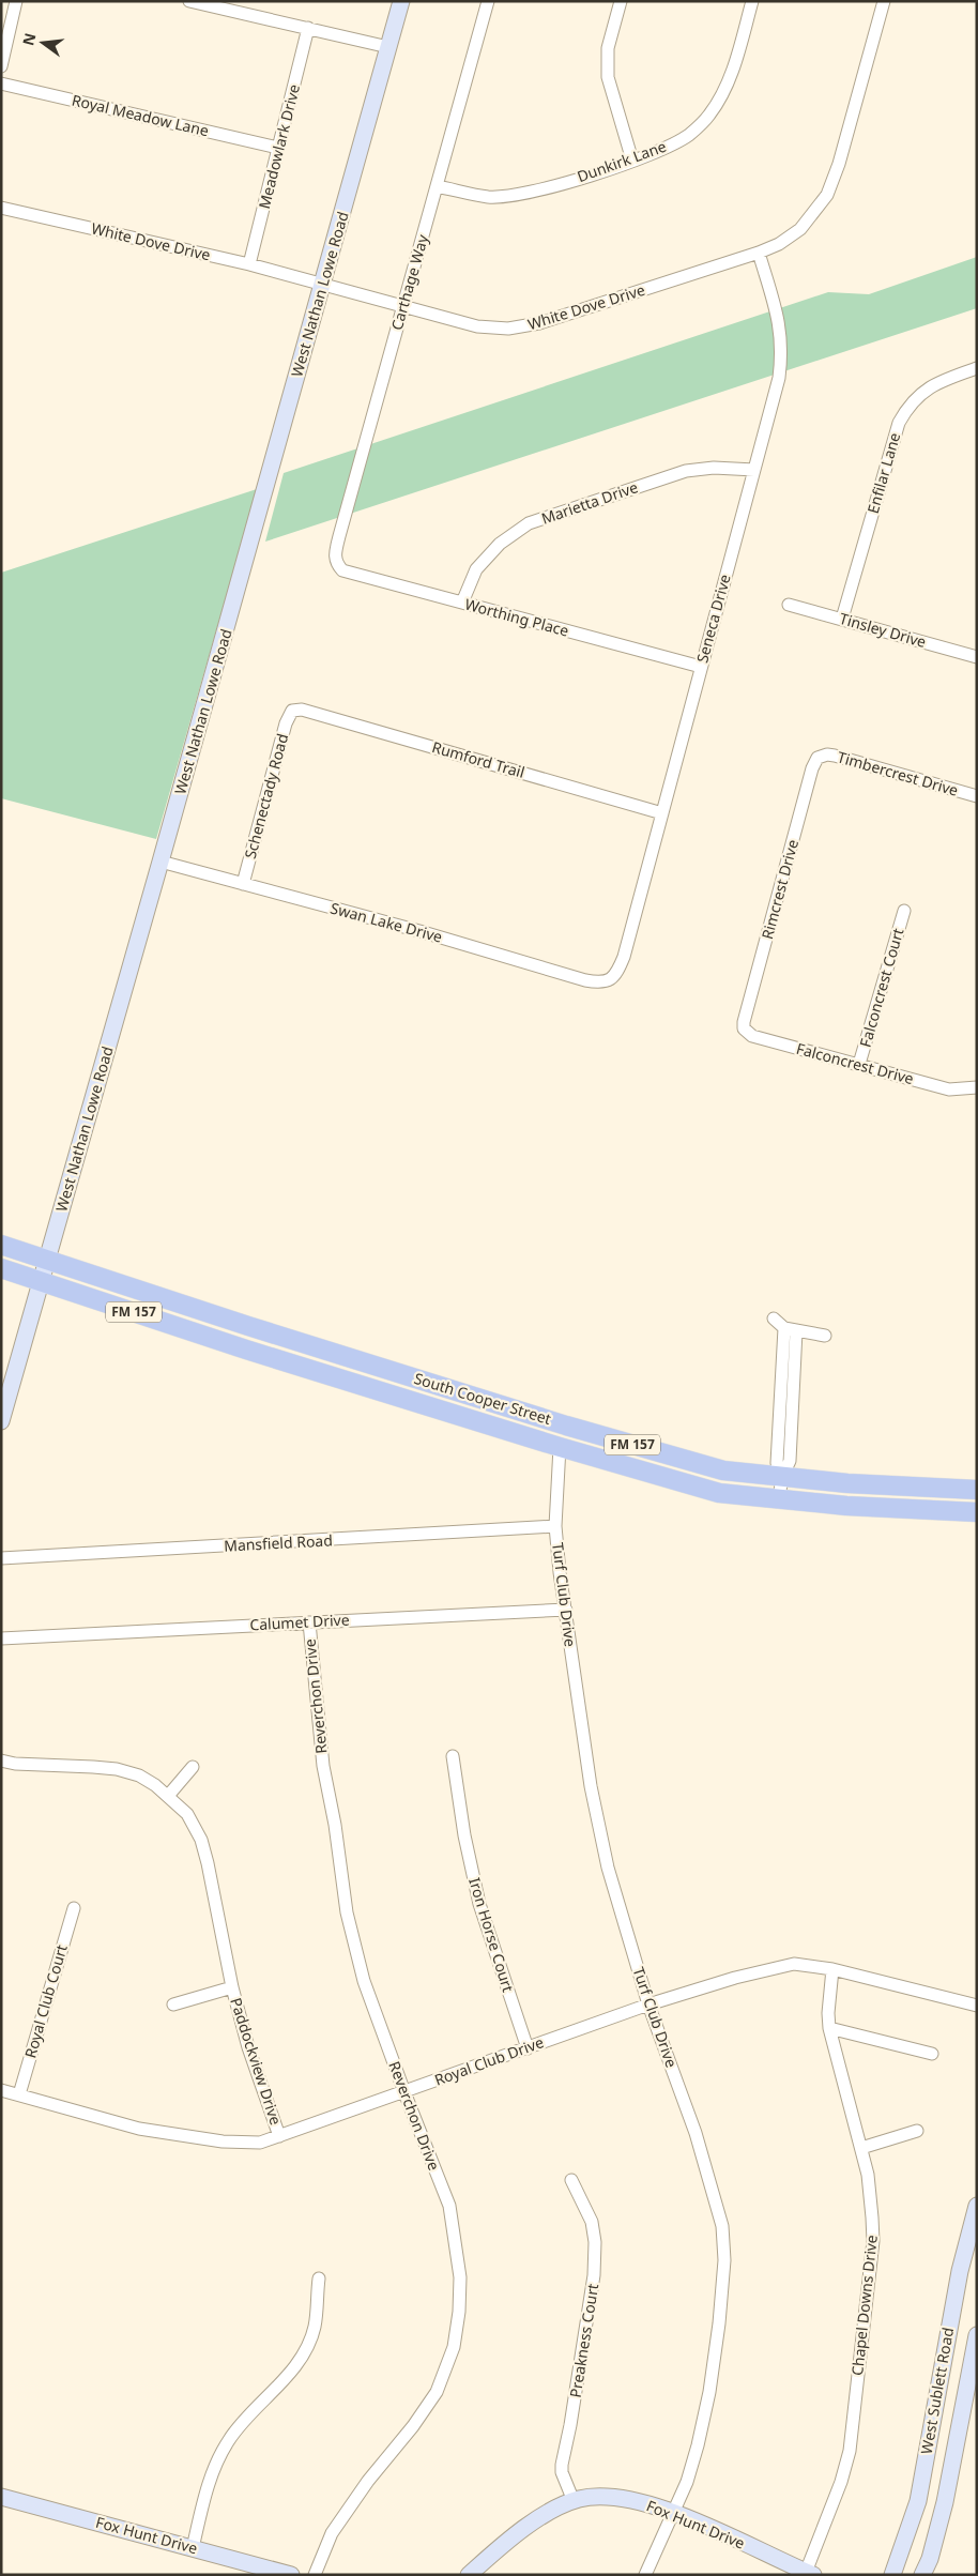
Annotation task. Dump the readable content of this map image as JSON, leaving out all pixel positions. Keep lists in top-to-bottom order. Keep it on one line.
{"streets":{"main road":["FM 157","South Cooper Street"],"street":["Royal Meadow Lane","Meadowlark Drive","Dunkirk Lane","White Dove Drive","Carthage Way","West Nathan Lowe Road","Enfilar Lane","Marietta Drive","Worthing Place","Seneca Drive","Tinsley Drive","Rumford Trail","Timbercrest Drive","Schenectady Road","Rimcrest Drive","Swan Lake Drive","Falconcrest Court","Falconcrest Drive","Mansfield Road","Turf Club Drive","Calumet Drive","Reverchon Drive","Iron Horse Court","Royal Club Court","Paddockview Drive","Royal Club Drive","Chapel Downs Drive","Preakness Court","West Sublett Road","Fox Hunt Drive"]},"crossings":[["Royal Meadow Lane","Meadowlark Drive"],["Meadowlark Drive","White Dove Drive"],["Dunkirk Lane","Carthage Way"],["White Dove Drive","Carthage Way"],["White Dove Drive","West Nathan Lowe Road"],["White Dove Drive","Seneca Drive"],["Carthage Way","Worthing Place"],["West Nathan Lowe Road","Swan Lake Drive"],["West Nathan Lowe Road","South Cooper Street"],["Enfilar Lane","Tinsley Drive"],["Marietta Drive","Worthing Place"],["Marietta Drive","Seneca Drive"],["Worthing Place","Seneca Drive"],["Seneca Drive","Rumford Trail"],["Seneca Drive","Swan Lake Drive"],["Rumford Trail","Schenectady Road"],["Timbercrest Drive","Rimcrest Drive"],["Schenectady Road","Swan Lake Drive"],["Rimcrest Drive","Falconcrest Drive"],["Falconcrest Court","Falconcrest Drive"],["South Cooper Street","Turf Club Drive"],["Mansfield Road","Turf Club Drive"],["Turf Club Drive","Calumet Drive"],["Turf Club Drive","Royal Club Drive"],["Turf Club Drive","Fox Hunt Drive"],["Calumet Drive","Reverchon Drive"],["Reverchon Drive","Royal Club Drive"],["Iron Horse Court","Royal Club Drive"],["Royal Club Court","Royal Club Drive"],["Paddockview Drive","Royal Club Drive"],["Royal Club Drive","Chapel Downs Drive"],["Chapel Downs Drive","Fox Hunt Drive"],["Preakness Court","Fox Hunt Drive"]],"north":"left"}
